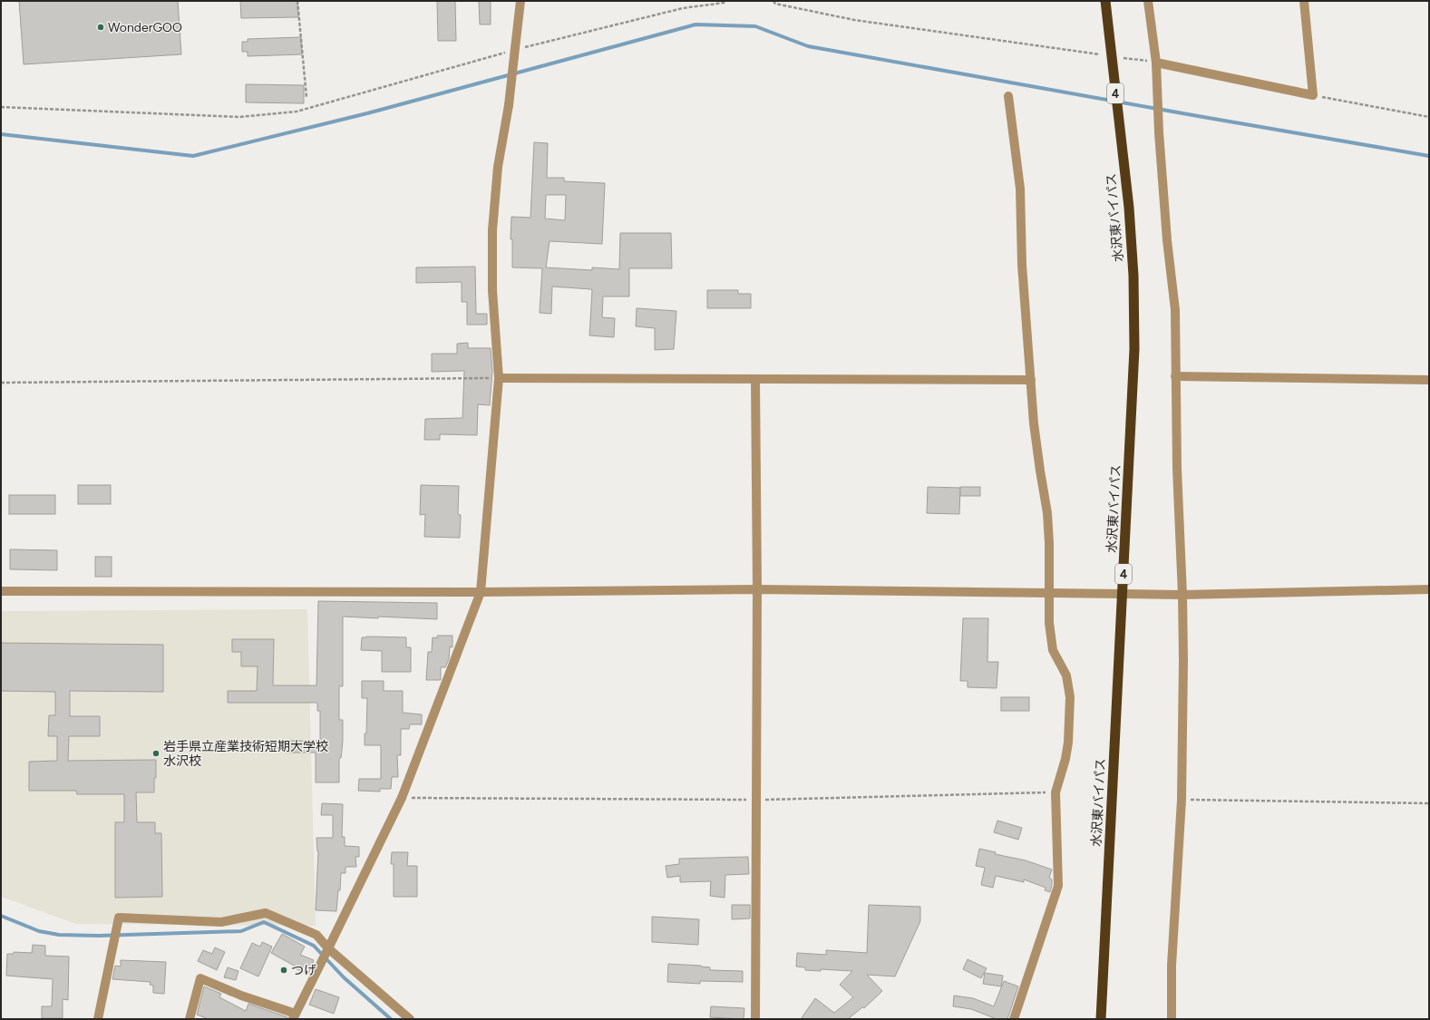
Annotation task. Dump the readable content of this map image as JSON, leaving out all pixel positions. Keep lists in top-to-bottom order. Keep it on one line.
{"streets":{"highway":["4","水沢東バイパス"]},"places":["WonderGOO","岩手県立産業技術短期大学校 水沢校","つげ"]}
